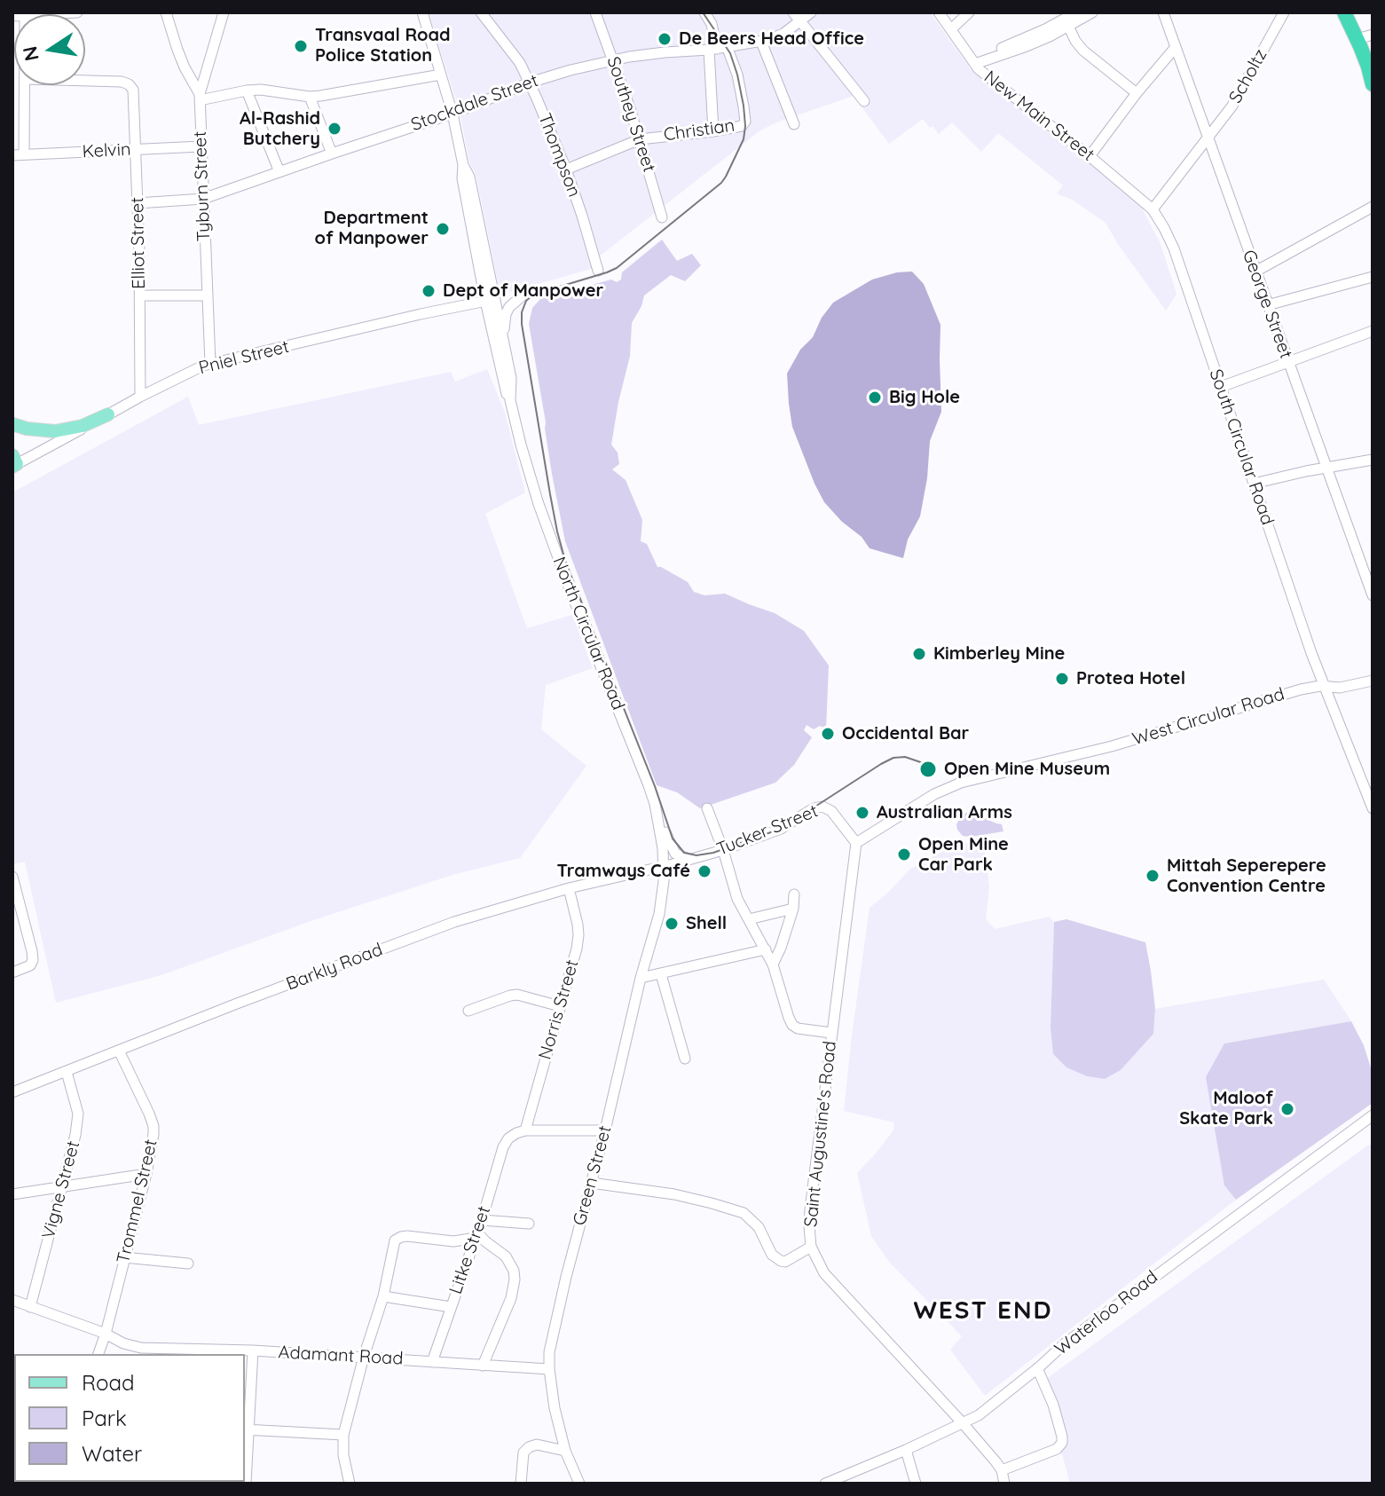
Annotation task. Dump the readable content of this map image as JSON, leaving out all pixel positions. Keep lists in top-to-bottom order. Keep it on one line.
{"streets":{"street":["Scholtz","Stockdale Street","Southey Street","New Main Street","Christian","Kelvin","Thompson","Tyburn Street","Elliot Street","George Street","Pniel Street","South Circular Road","North Circular Road","West Circular Road","Tucker Street","Barkly Road","Norris Street","Saint Augustine's Road","Green Street","Vigne Street","Trommel Street","Litke Street","Waterloo Road","Adamant Road"]},"crossings":[["Scholtz","New Main Street"],["Scholtz","George Street"],["Scholtz","South Circular Road"],["Stockdale Street","Southey Street"],["Stockdale Street","Christian"],["Stockdale Street","Thompson"],["Stockdale Street","Tyburn Street"],["Stockdale Street","Elliot Street"],["Southey Street","Christian"],["New Main Street","South Circular Road"],["Christian","Thompson"],["Kelvin","Tyburn Street"],["Kelvin","Elliot Street"],["Tyburn Street","Pniel Street"],["Elliot Street","Pniel Street"],["Pniel Street","North Circular Road"],["South Circular Road","West Circular Road"],["North Circular Road","Tucker Street"],["North Circular Road","Barkly Road"],["North Circular Road","Green Street"],["West Circular Road","Tucker Street"],["West Circular Road","Saint Augustine's Road"],["Tucker Street","Barkly Road"],["Tucker Street","Saint Augustine's Road"],["Tucker Street","Green Street"],["Barkly Road","Norris Street"],["Barkly Road","Green Street"],["Barkly Road","Vigne Street"],["Barkly Road","Trommel Street"],["Norris Street","Litke Street"],["Saint Augustine's Road","Waterloo Road"],["Green Street","Adamant Road"],["Vigne Street","Adamant Road"],["Trommel Street","Adamant Road"],["Litke Street","Adamant Road"]],"districts":["WEST END"],"places":["De Beers Head Office","Transvaal Road Police Station","Al-Rashid Butchery","Department of Manpower","Dept of Manpower","Big Hole","Kimberley Mine","Protea Hotel","Occidental Bar","Open Mine Museum","Australian Arms","Open Mine Car Park","Tramways Café","Mittah Seperepere Convention Centre","Shell","Maloof Skate Park"],"legend":["Road","Park","Water"],"north":"left"}
